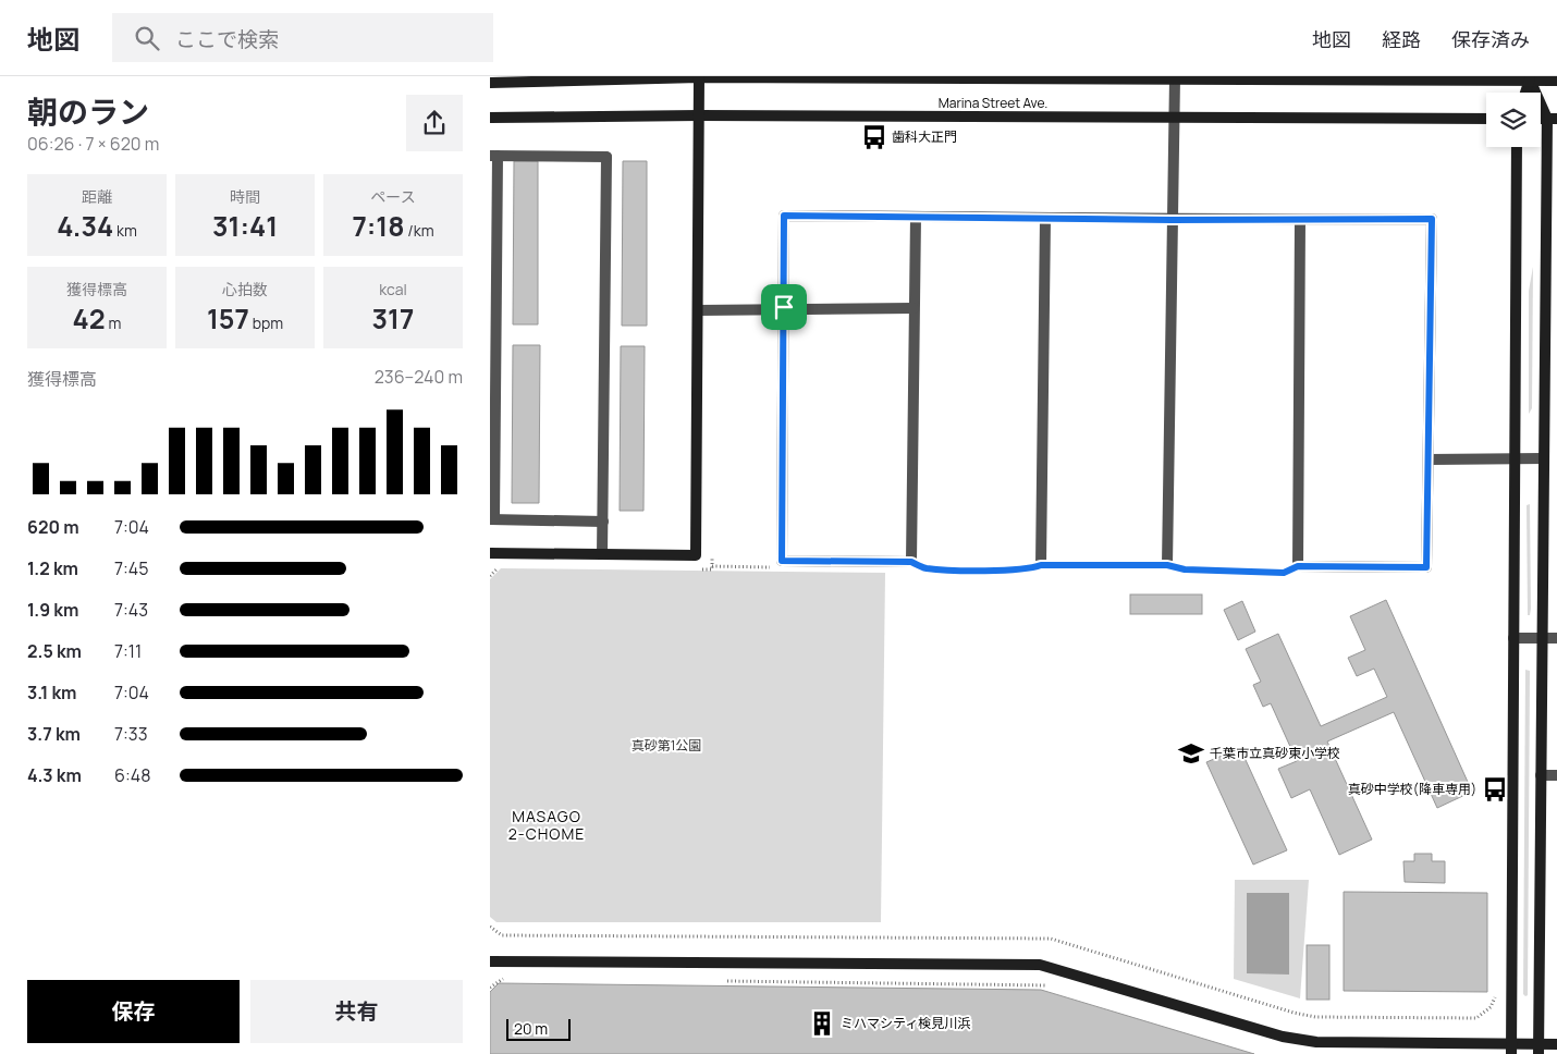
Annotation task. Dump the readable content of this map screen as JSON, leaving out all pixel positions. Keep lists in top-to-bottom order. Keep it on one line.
{"streets":{"street":["Marina Street Ave."]},"districts":["MASAGO 2-CHOME"],"parks":["真砂第1公園"],"places":{"bus stop":["歯科大正門","真砂中学校(降車専用)"],"school or university":["千葉市立真砂東小学校"],"building":["ミハマシティ検見川浜"]},"scale_bar":"20 m","page":{"header":"地図","search":"ここで検索","nav":["地図","経路","保存済み"],"heading":["朝のラン","06:26 · 7 × 620 m"],"stats":[["距離","4.34 km"],["時間","31:41"],["ペース","7:18 /km"],["獲得標高","42 m"],["心拍数","157 bpm"],["kcal","317"]],"chart":["獲得標高","236–240 m"],"list":[{"name":"620 m","note":"7:04"},{"name":"1.2 km","note":"7:45"},{"name":"1.9 km","note":"7:43"},{"name":"2.5 km","note":"7:11"},{"name":"3.1 km","note":"7:04"},{"name":"3.7 km","note":"7:33"},{"name":"4.3 km","note":"6:48"}],"buttons":["保存","共有"],"scale":"20 m"}}
